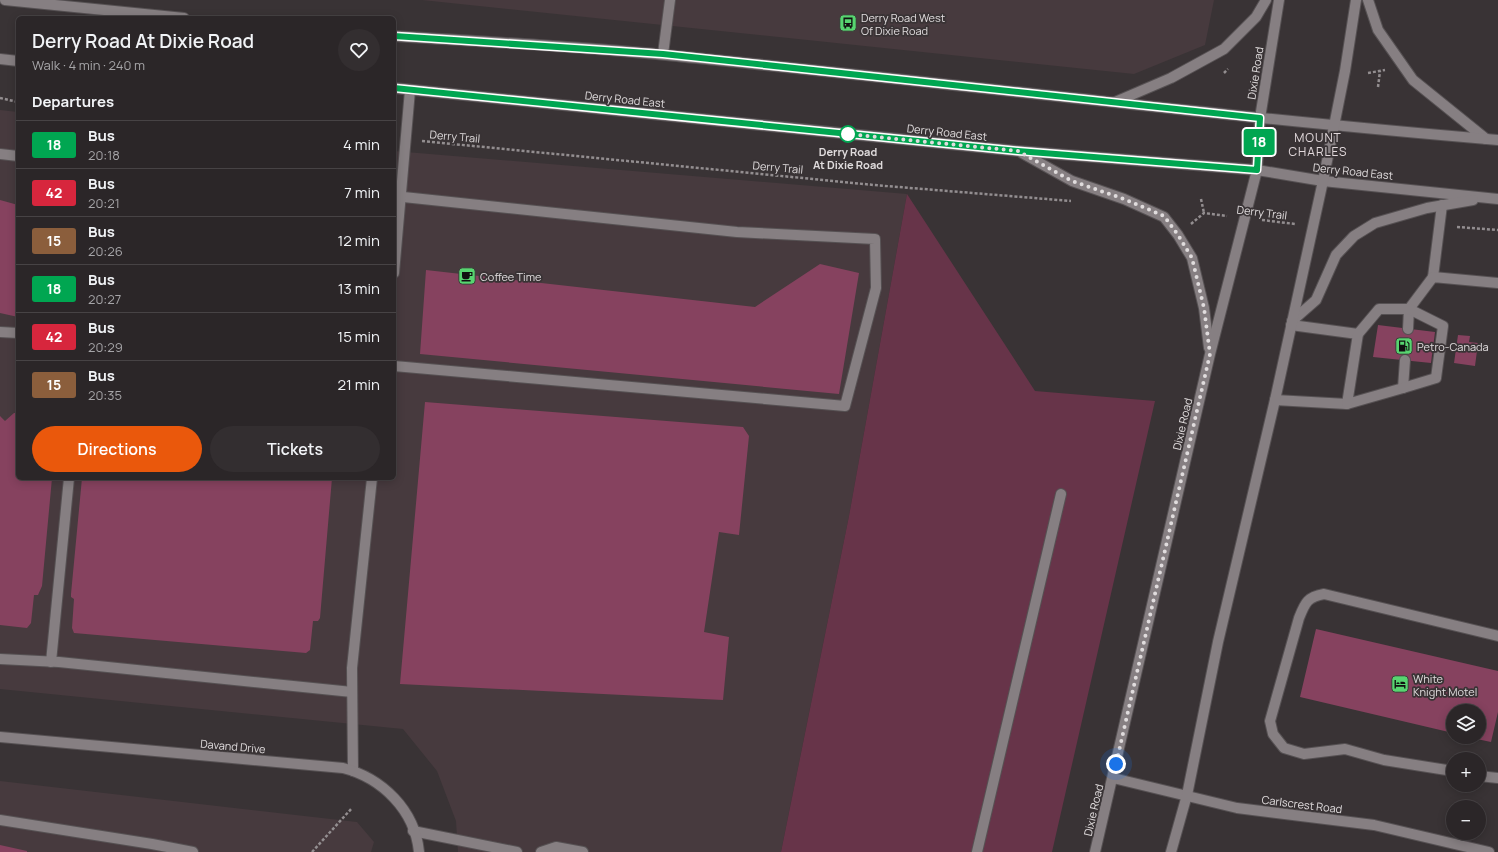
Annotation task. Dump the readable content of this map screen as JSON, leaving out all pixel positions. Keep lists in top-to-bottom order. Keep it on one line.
{"streets":{"main road":["Dixie Road","Derry Road East","Davand Drive","Carlscrest Road"],"path":["Derry Trail"]},"crossings":[["Dixie Road","Derry Road East"],["Dixie Road","Derry Trail"],["Dixie Road","Carlscrest Road"]],"districts":["MOUNT CHARLES"],"places":{"bus stop":["Derry Road West Of Dixie Road"],"other":["Derry Road At Dixie Road"],"cafe":["Coffee Time"],"fuel station":["Petro-Canada"],"hotel":["White Knight Motel"]},"lines":["bus line 18"],"page":{"on_map":"18","heading":[["Derry Road At Dixie Road","Walk · 4 min · 240 m"],"Departures"],"list":[{"mark":"18","name":"Bus","note":"20:18","value":"4 min"},{"mark":"42","name":"Bus","note":"20:21","value":"7 min"},{"mark":"15","name":"Bus","note":"20:26","value":"12 min"},{"mark":"18","name":"Bus","note":"20:27","value":"13 min"},{"mark":"42","name":"Bus","note":"20:29","value":"15 min"},{"mark":"15","name":"Bus","note":"20:35","value":"21 min"}],"buttons":["Directions","Tickets"],"map_buttons":["+","−"]}}
